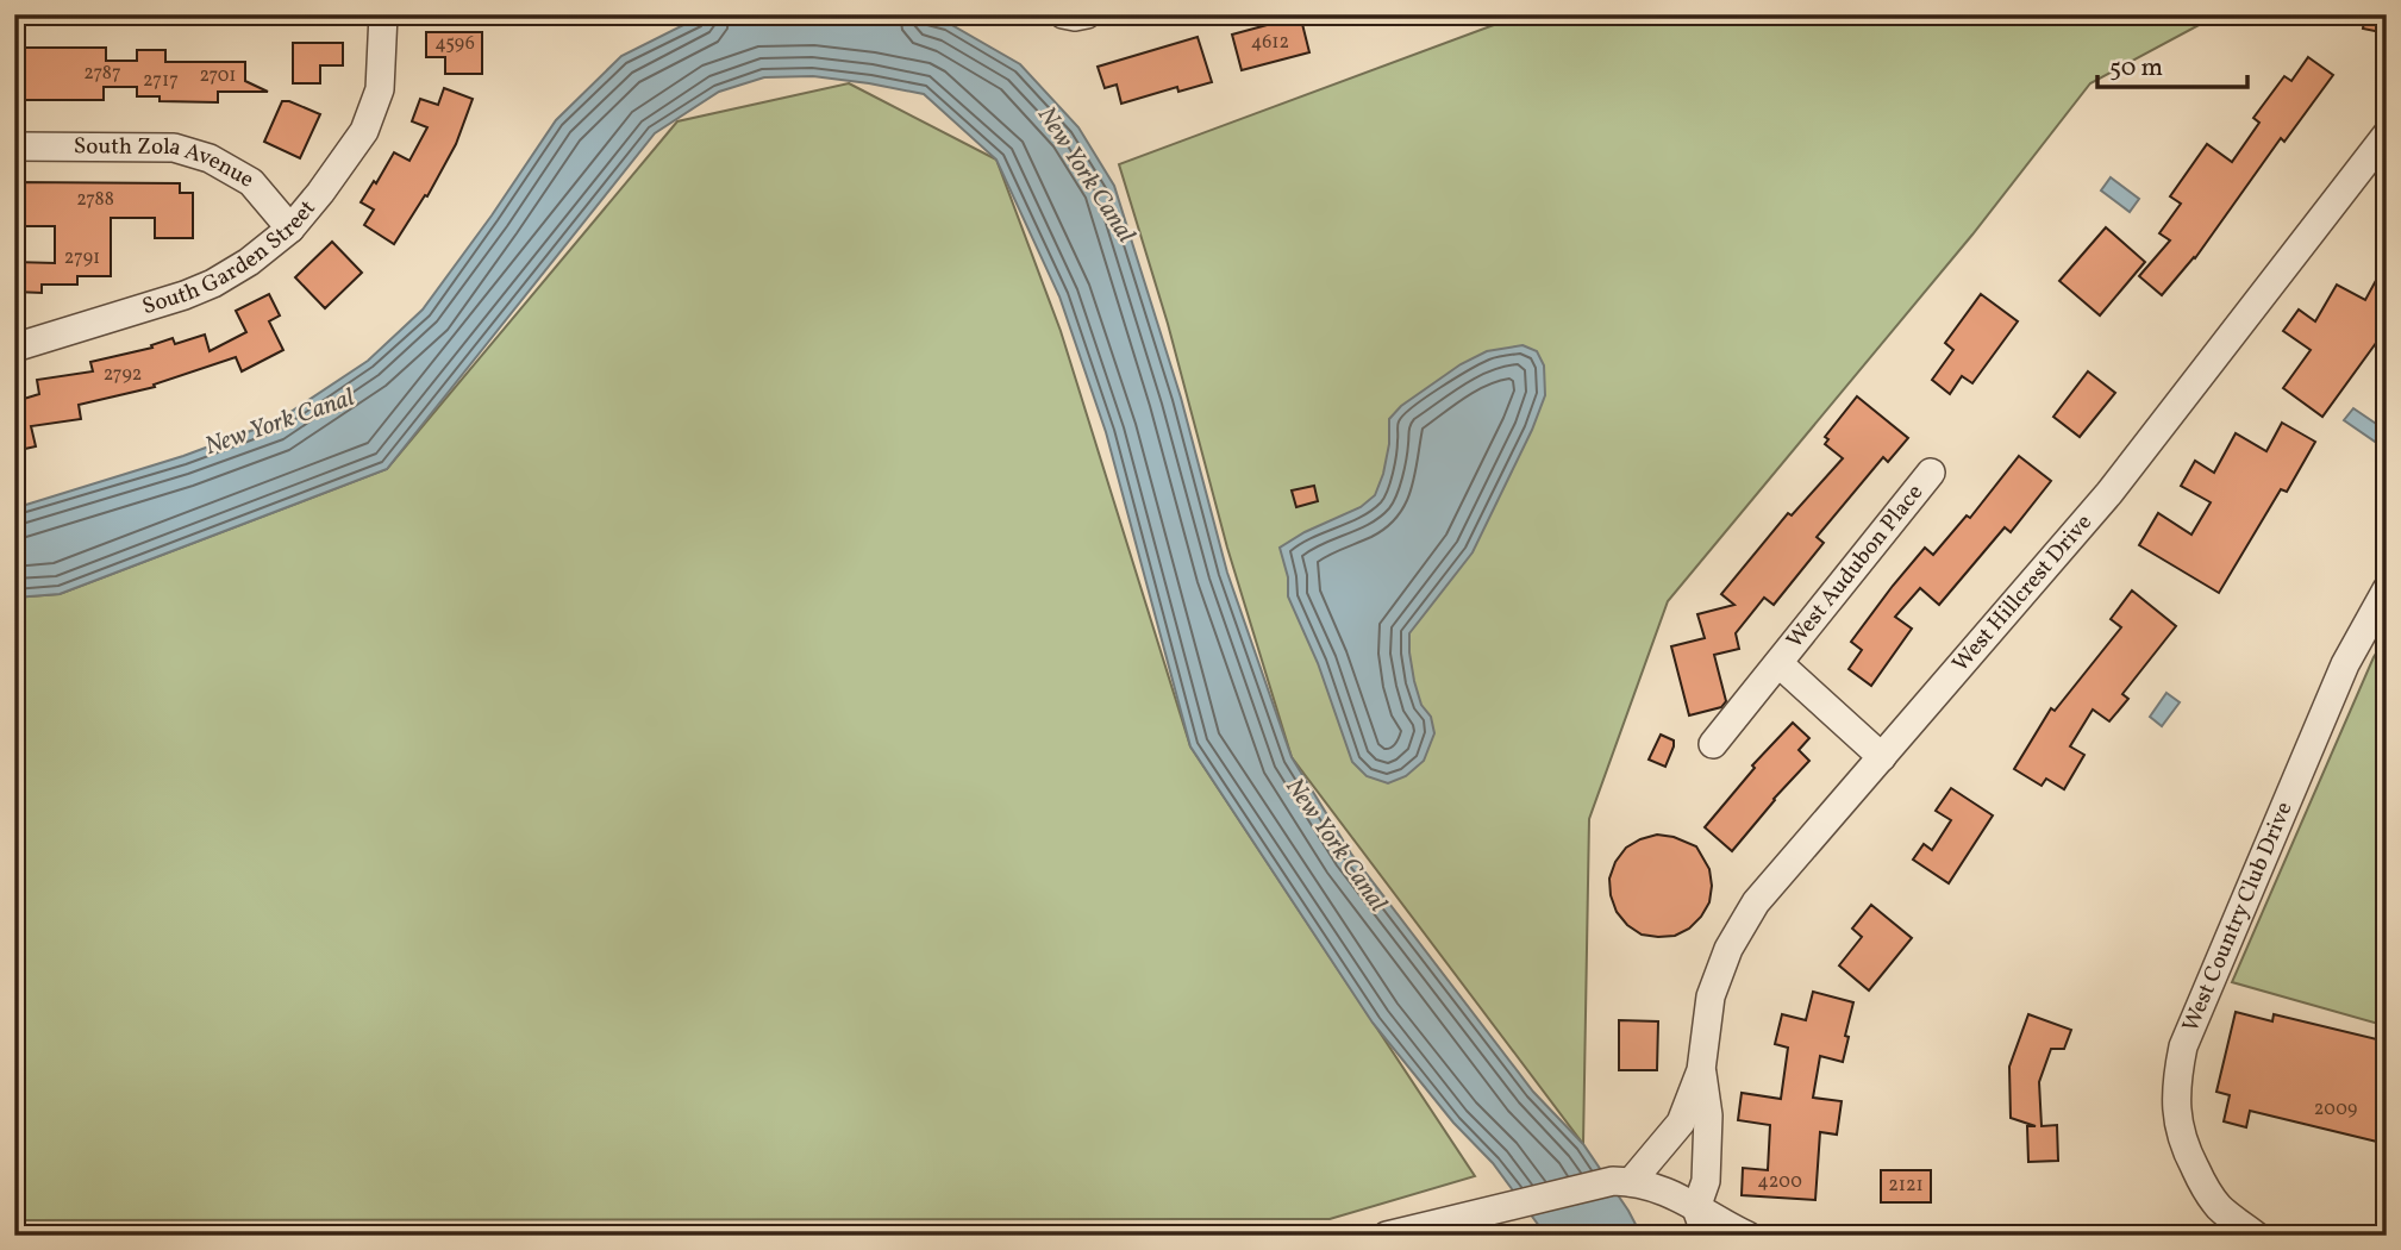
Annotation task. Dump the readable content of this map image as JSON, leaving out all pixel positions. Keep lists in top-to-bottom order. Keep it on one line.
{"streets":{"street":["South Zola Avenue","South Garden Street","West Audubon Place","West Hillcrest Drive","West Country Club Drive"]},"crossings":[["South Zola Avenue","South Garden Street"],["West Audubon Place","West Hillcrest Drive"]],"water":["New York Canal"],"house_numbers":["4612","4596","2787","2701","2717","2788","2791","2792","2009","4200","2121"],"scale_bar":"50 m"}
